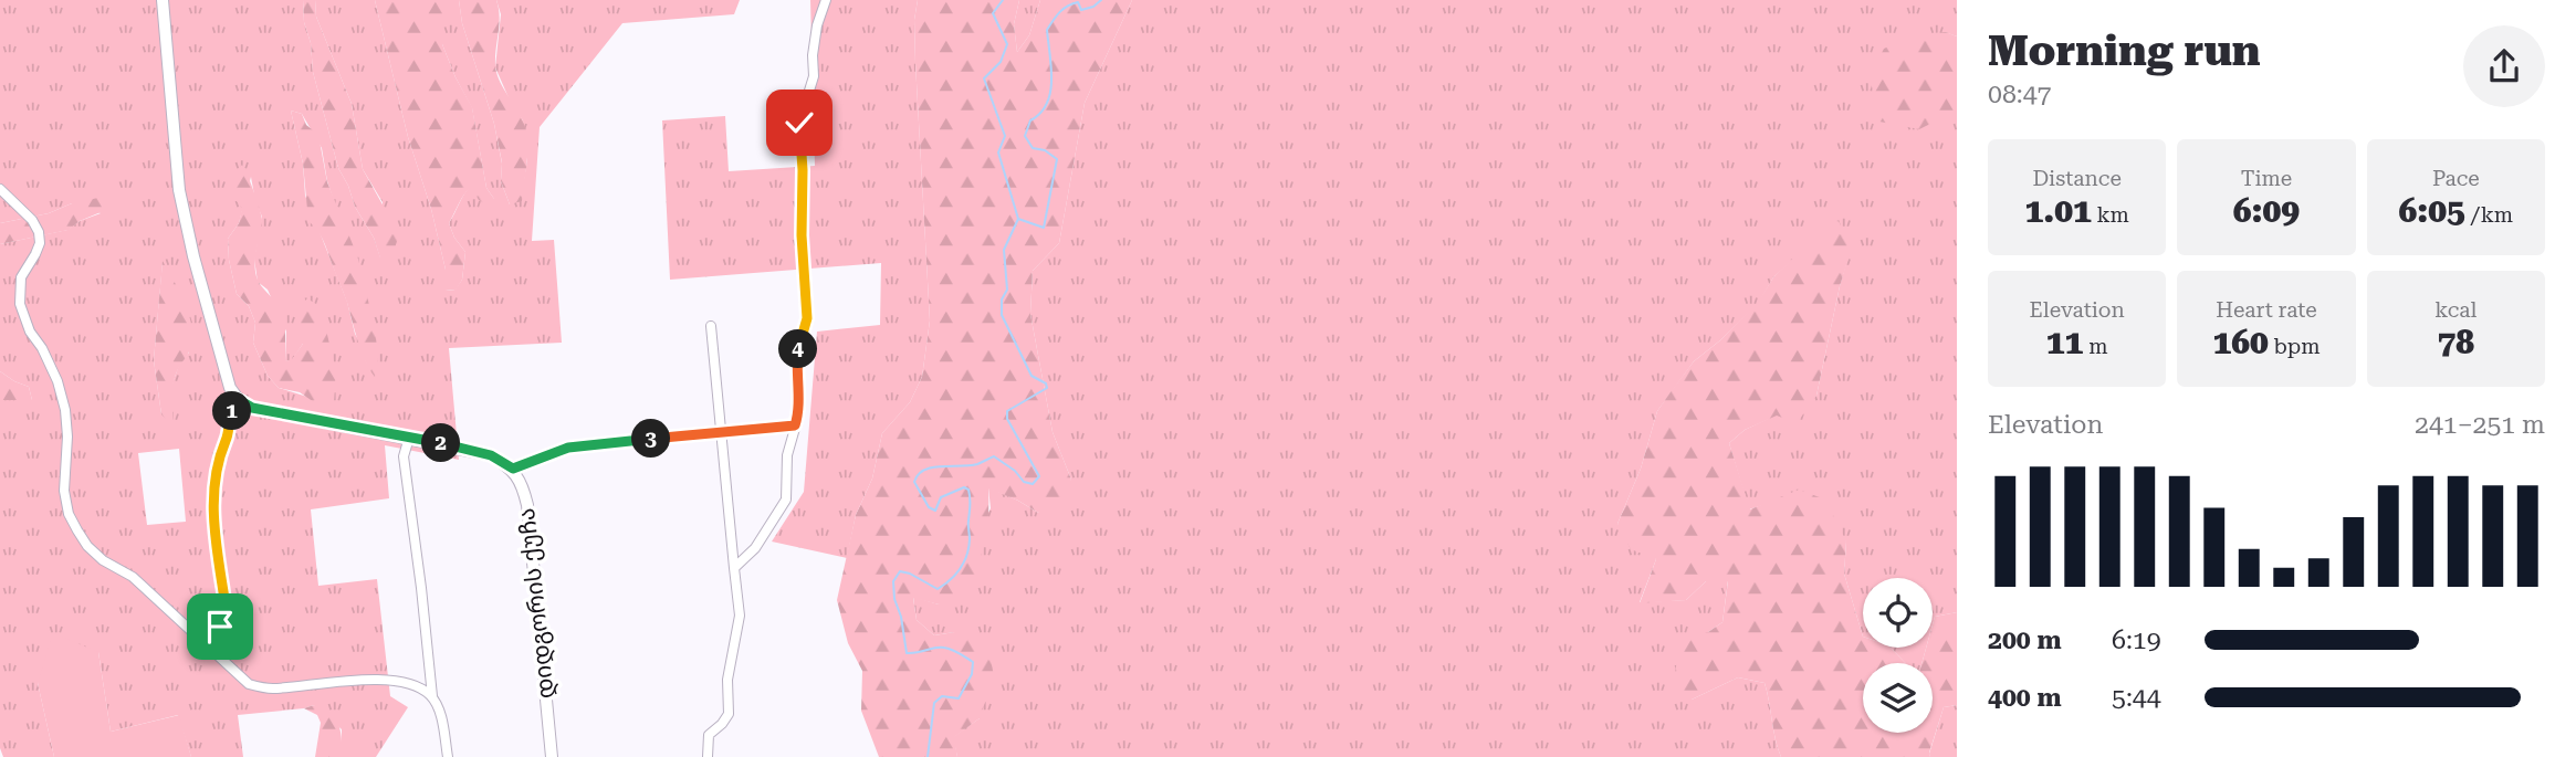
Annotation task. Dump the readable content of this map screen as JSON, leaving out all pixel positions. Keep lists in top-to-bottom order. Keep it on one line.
{"streets":{"street":["დიდგორის ქუჩა"]},"page":{"heading":["Morning run","08:47"],"stats":[["Distance","1.01 km"],["Time","6:09"],["Pace","6:05 /km"],["Elevation","11 m"],["Heart rate","160 bpm"],["kcal","78"]],"pins":["4","1","3","2"],"chart":["Elevation","241–251 m"],"list":[{"name":"200 m","note":"6:19"},{"name":"400 m","note":"5:44"}]}}
